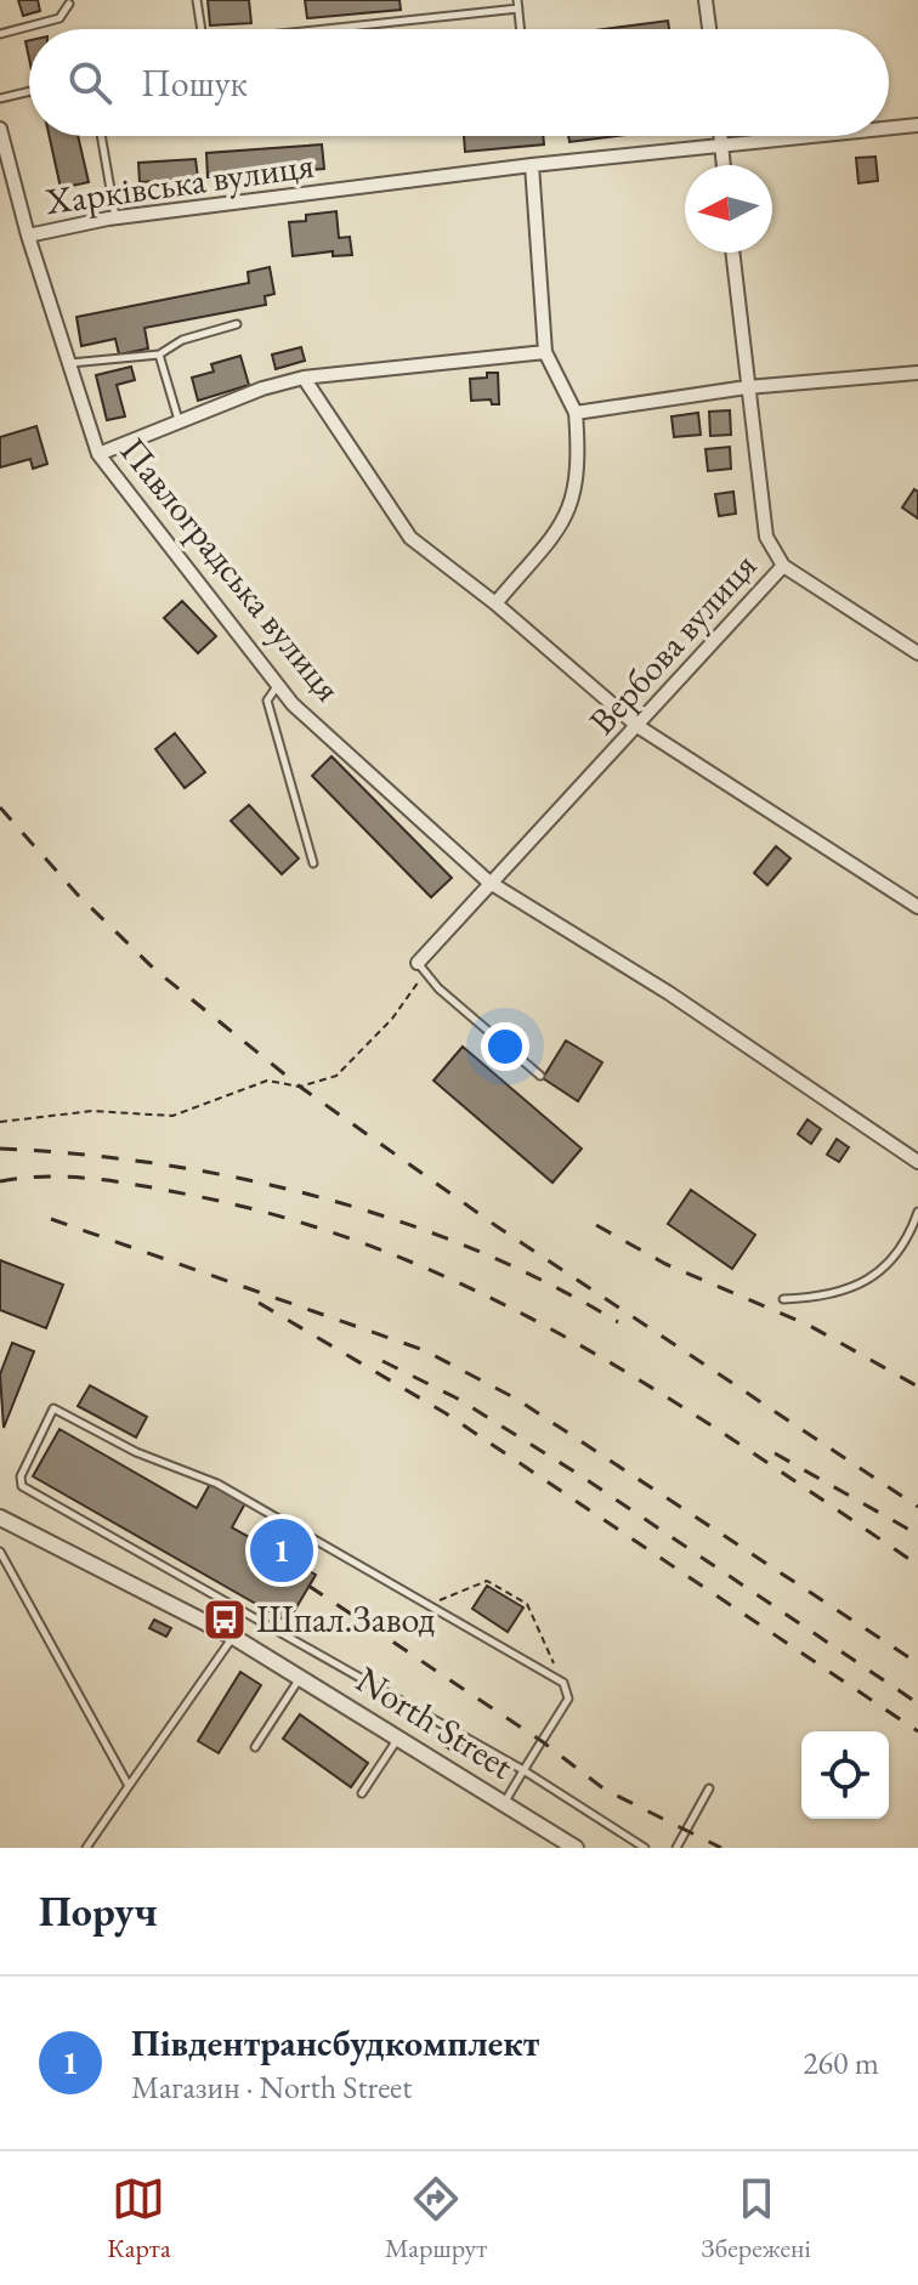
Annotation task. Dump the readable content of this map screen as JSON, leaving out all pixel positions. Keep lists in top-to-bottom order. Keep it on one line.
{"streets":{"street":["Харківська вулиця","Павлоградська вулиця","Вербова вулиця","North Street"]},"crossings":[["Харківська вулиця","Павлоградська вулиця"],["Павлоградська вулиця","Вербова вулиця"]],"places":{"bus stop":["Шпал.Завод"]},"north":"left","page":{"search":"Пошук","pins":"1","heading":"Поруч","list":[{"mark":"1","name":"Південтрансбудкомплект","note":"Магазин · North Street","value":"260 m"}],"nav":["Карта","Маршрут","Збережені"]}}
